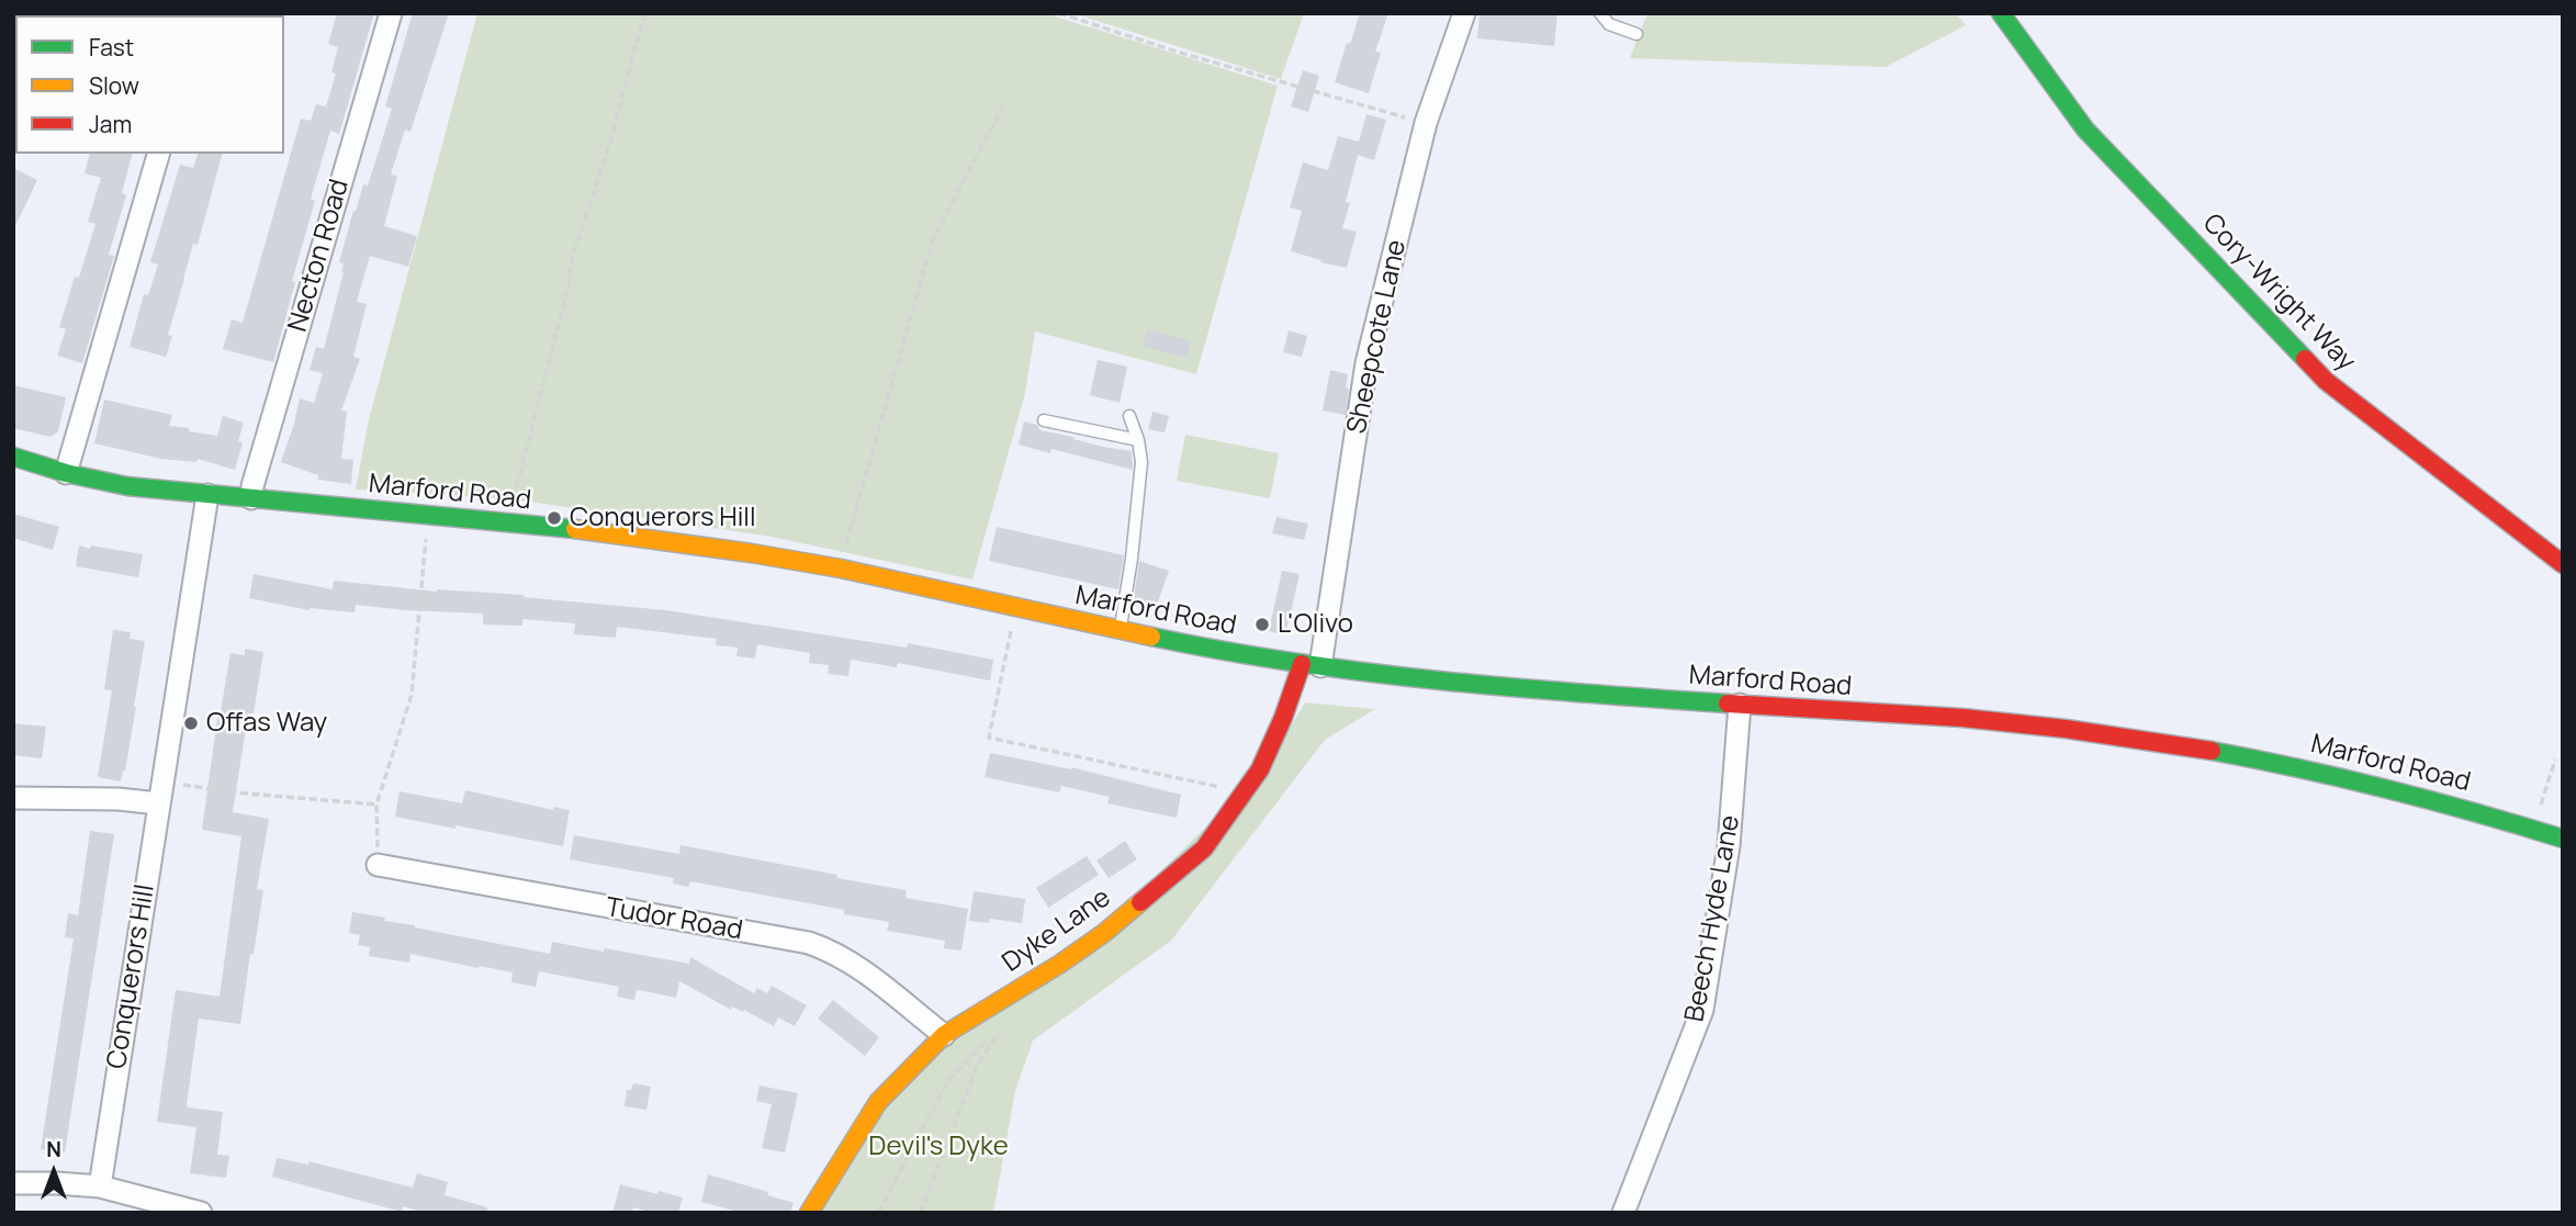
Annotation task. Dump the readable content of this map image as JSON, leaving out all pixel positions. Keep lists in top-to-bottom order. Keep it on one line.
{"streets":{"street":["Necton Road","Cory-Wright Way","Sheepcote Lane","Marford Road","Beech Hyde Lane","Tudor Road","Dyke Lane","Conquerors Hill"]},"crossings":[["Necton Road","Marford Road"],["Sheepcote Lane","Marford Road"],["Sheepcote Lane","Dyke Lane"],["Marford Road","Beech Hyde Lane"],["Marford Road","Dyke Lane"],["Marford Road","Conquerors Hill"],["Tudor Road","Dyke Lane"]],"parks":["Devil's Dyke"],"places":["Conquerors Hill","L'Olivo","Offas Way"],"legend":["Fast","Slow","Jam"],"north":"top"}
